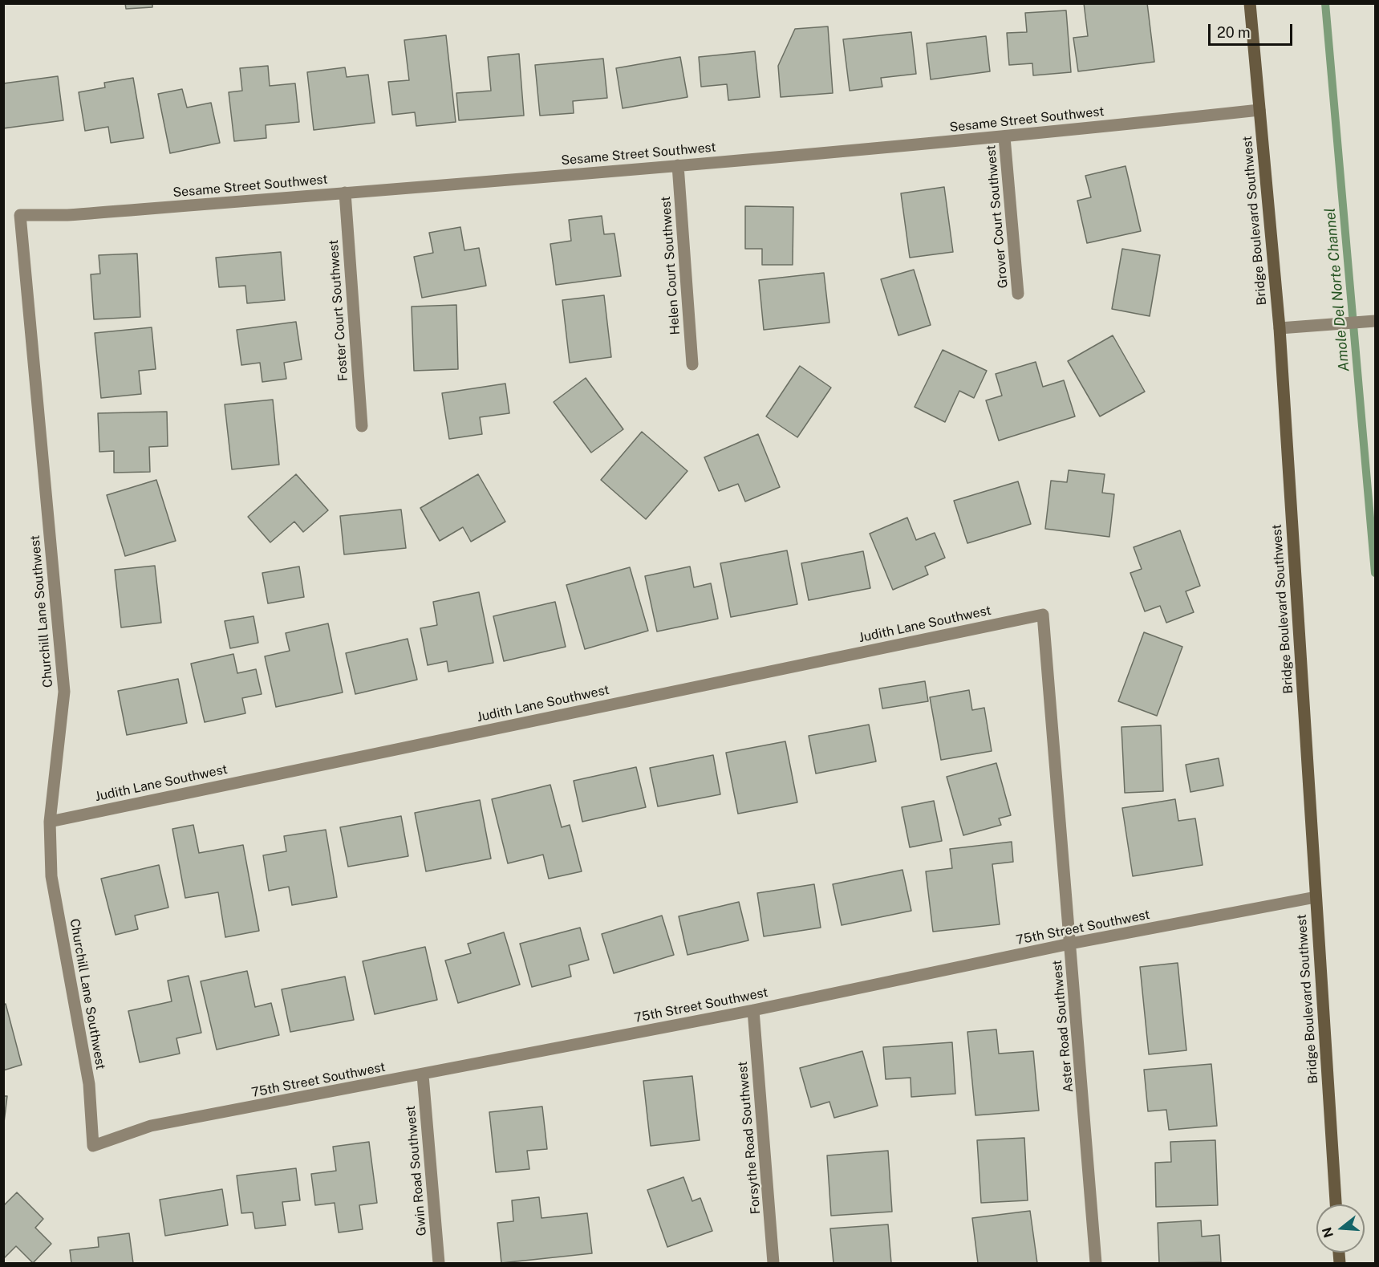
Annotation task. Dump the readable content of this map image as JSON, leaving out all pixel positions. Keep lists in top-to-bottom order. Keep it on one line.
{"streets":{"street":["Sesame Street Southwest","Grover Court Southwest","Bridge Boulevard Southwest","Helen Court Southwest","Foster Court Southwest","Churchill Lane Southwest","Judith Lane Southwest","75th Street Southwest","Aster Road Southwest","Forsythe Road Southwest","Gwin Road Southwest"]},"crossings":[["Sesame Street Southwest","Grover Court Southwest"],["Sesame Street Southwest","Bridge Boulevard Southwest"],["Sesame Street Southwest","Helen Court Southwest"],["Sesame Street Southwest","Foster Court Southwest"],["Sesame Street Southwest","Churchill Lane Southwest"],["Bridge Boulevard Southwest","75th Street Southwest"],["Churchill Lane Southwest","Judith Lane Southwest"],["Churchill Lane Southwest","75th Street Southwest"],["Judith Lane Southwest","Aster Road Southwest"],["75th Street Southwest","Aster Road Southwest"],["75th Street Southwest","Forsythe Road Southwest"],["75th Street Southwest","Gwin Road Southwest"]],"water":["Amole Del Norte Channel"],"scale_bar":"20 m","north":"left"}
